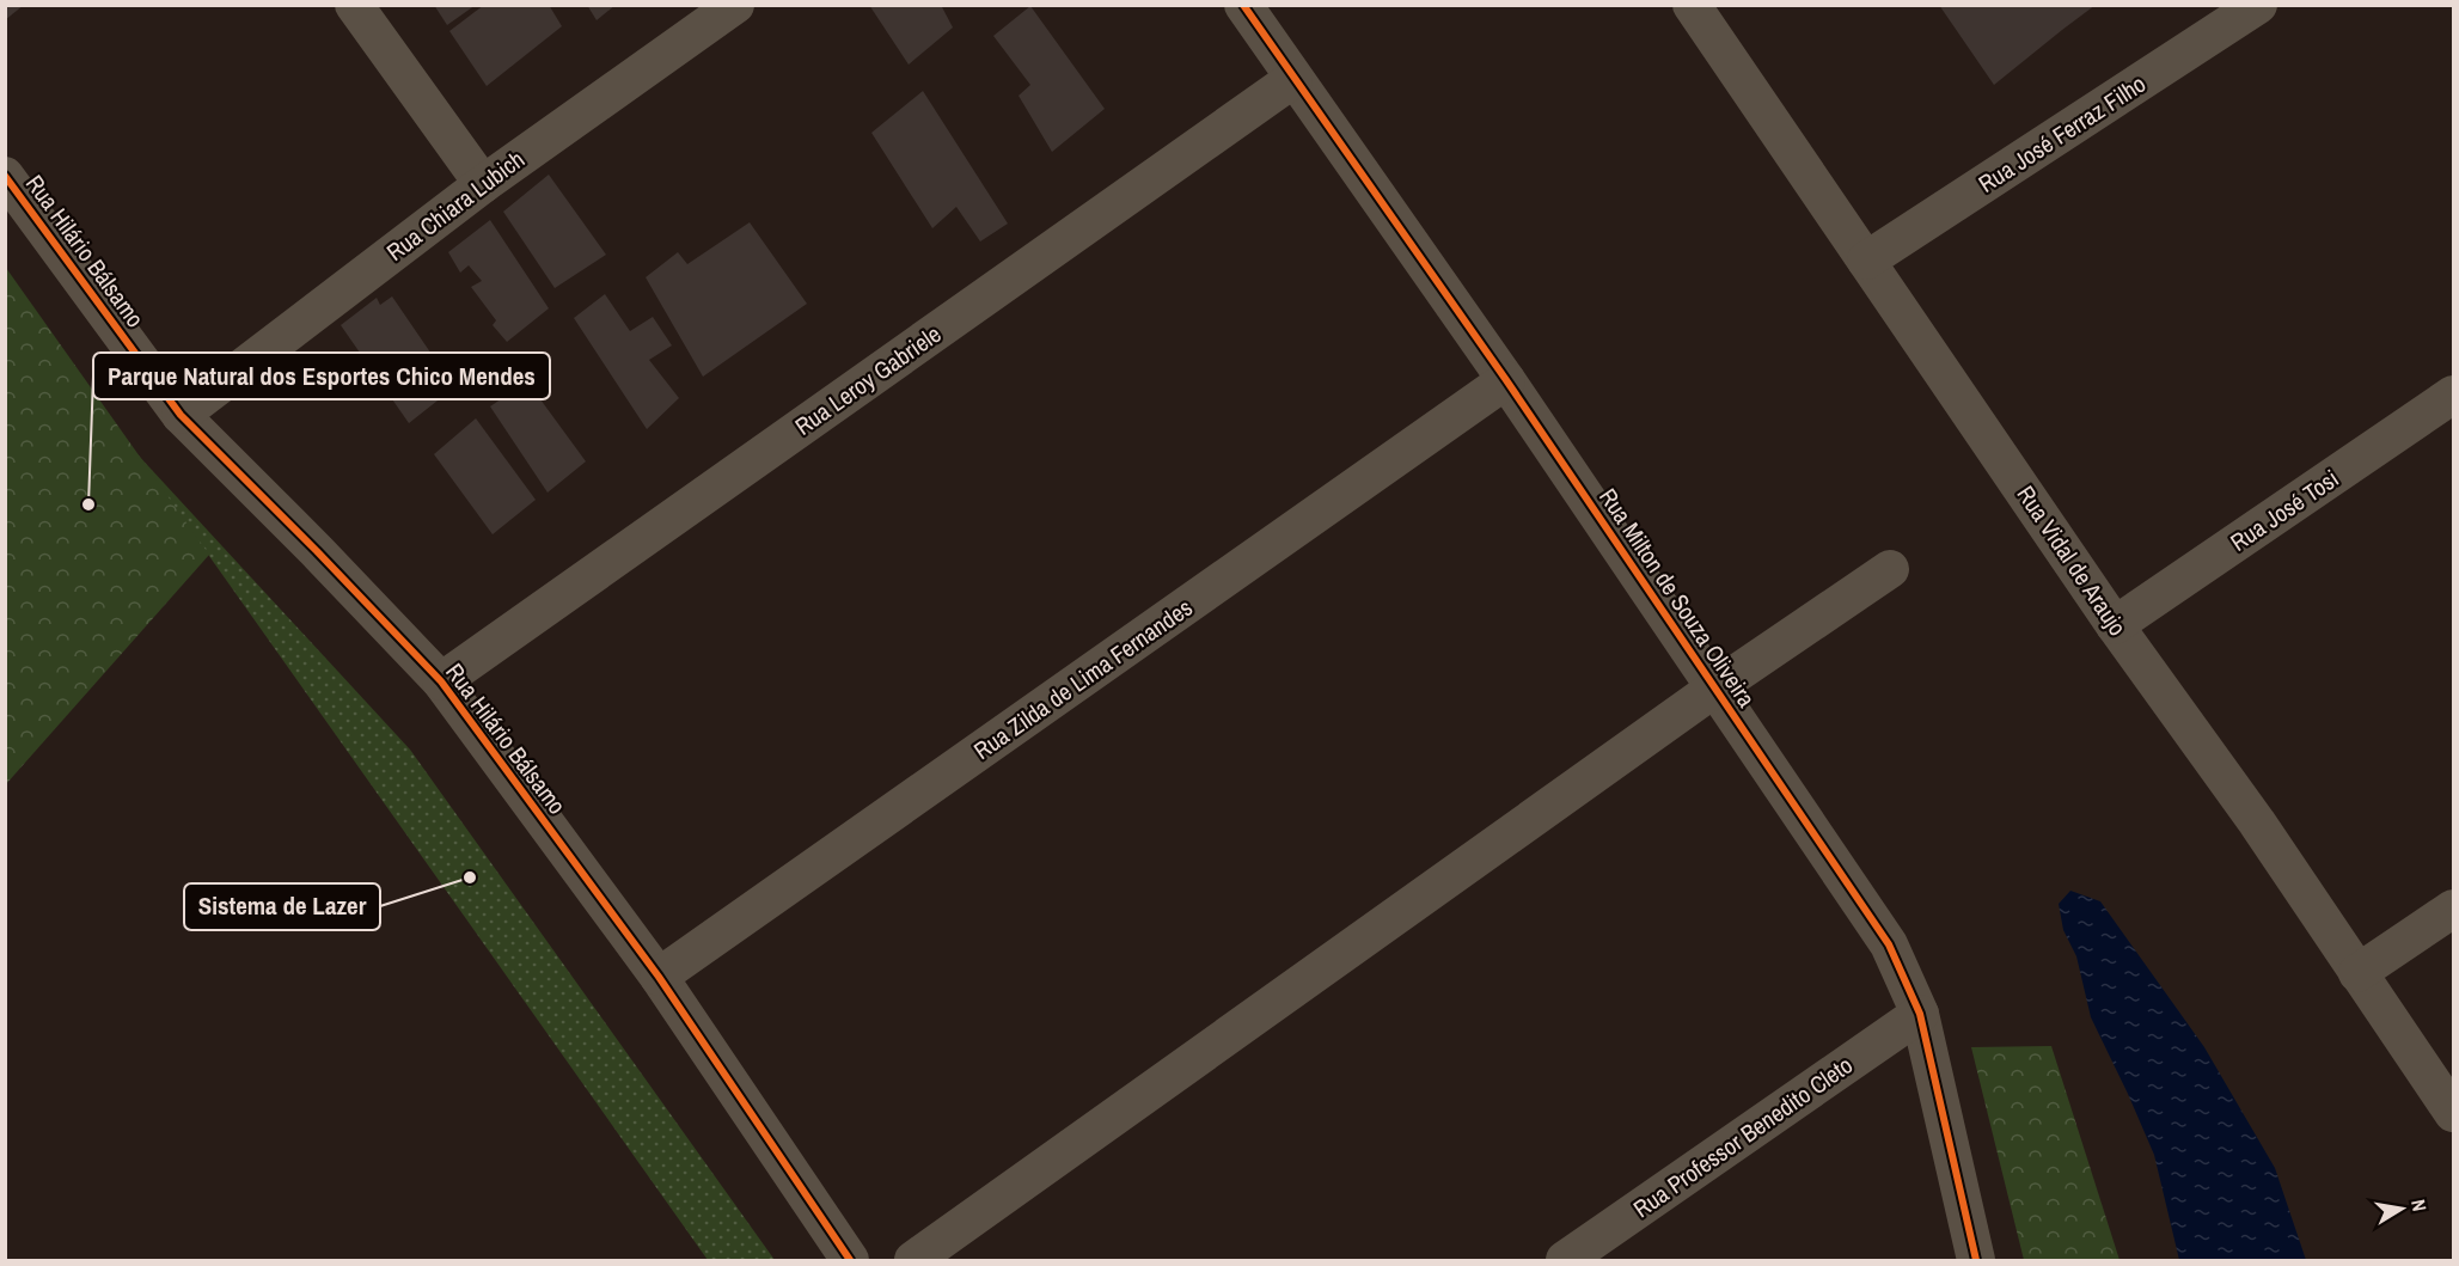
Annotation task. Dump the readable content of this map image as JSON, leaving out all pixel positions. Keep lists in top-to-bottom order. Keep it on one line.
{"streets":{"street":["Rua José Ferraz Filho","Rua Chiara Lubich","Rua Hilário Bálsamo","Rua Leroy Gabriele","Rua José Tosi","Rua Vidal de Araujo","Rua Milton de Souza Oliveira","Rua Zilda de Lima Fernandes","Rua Professor Benedito Cleto"]},"crossings":[["Rua José Ferraz Filho","Rua Vidal de Araujo"],["Rua Chiara Lubich","Rua Hilário Bálsamo"],["Rua Hilário Bálsamo","Rua Leroy Gabriele"],["Rua Hilário Bálsamo","Rua Zilda de Lima Fernandes"],["Rua Leroy Gabriele","Rua Milton de Souza Oliveira"],["Rua José Tosi","Rua Vidal de Araujo"],["Rua Milton de Souza Oliveira","Rua Zilda de Lima Fernandes"],["Rua Milton de Souza Oliveira","Rua Professor Benedito Cleto"]],"places":["Parque Natural dos Esportes Chico Mendes","Sistema de Lazer"],"north":"right"}
